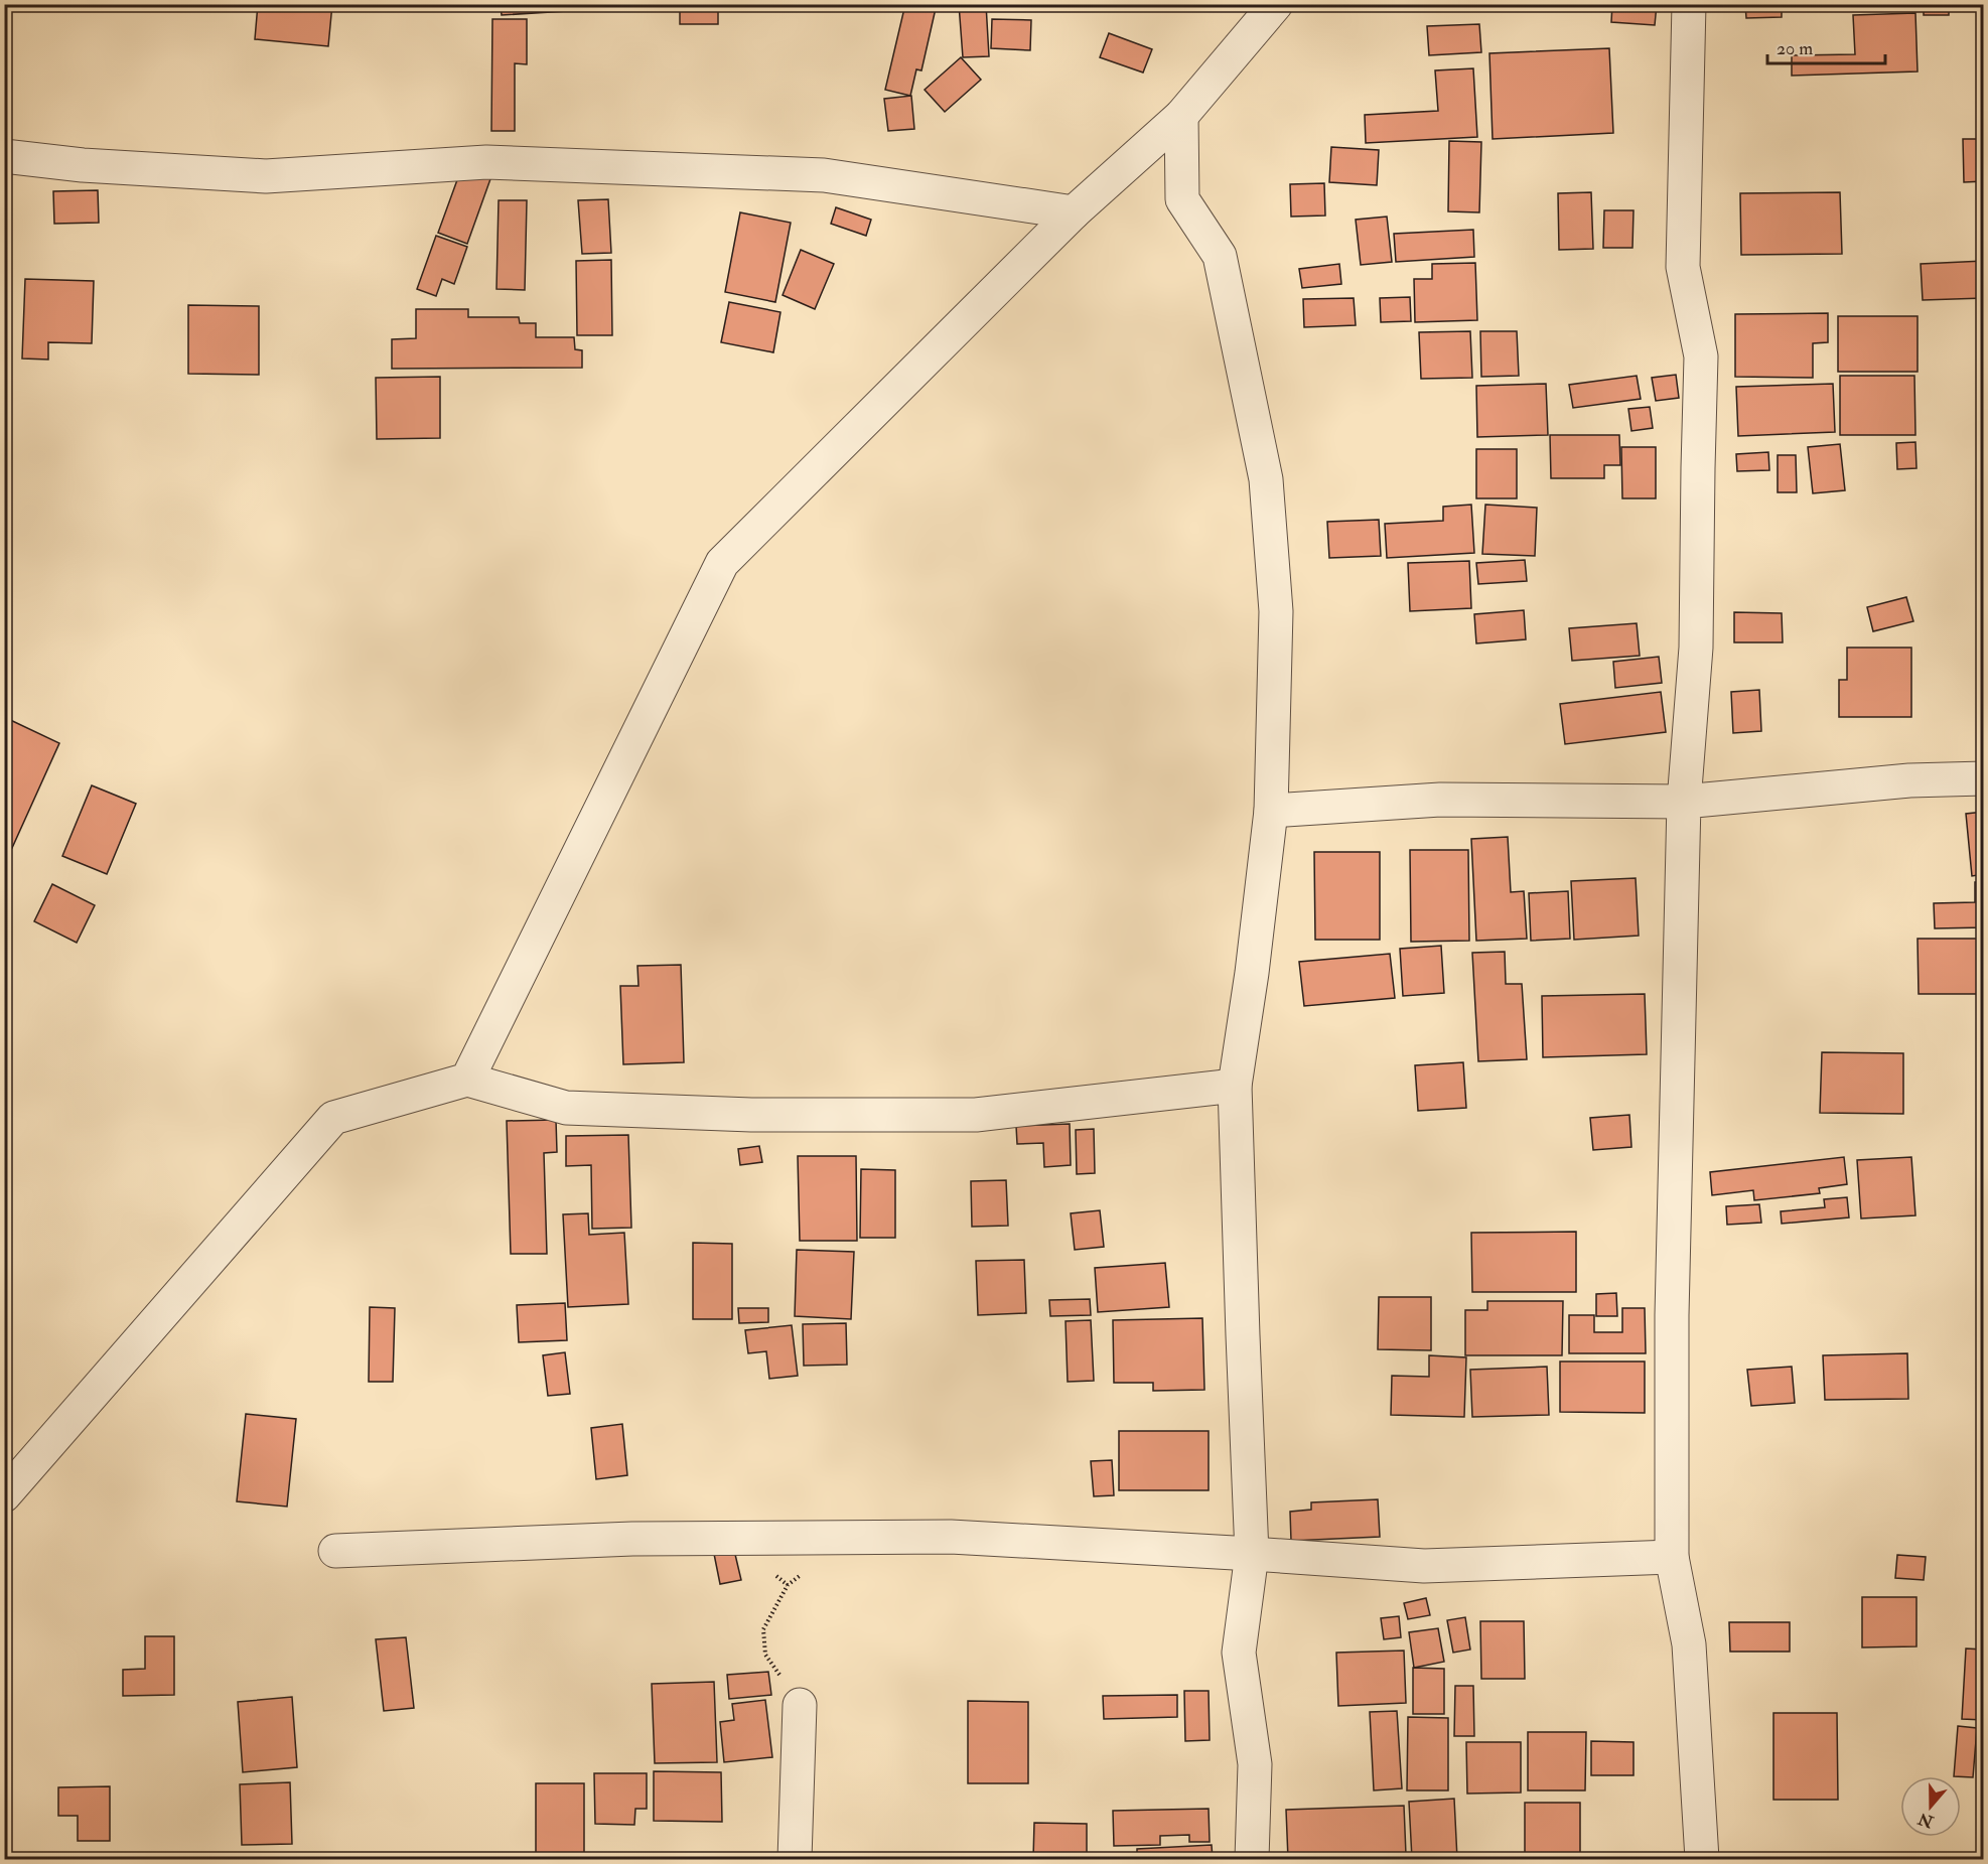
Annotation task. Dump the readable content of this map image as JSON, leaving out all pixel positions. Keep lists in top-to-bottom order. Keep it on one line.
{"scale_bar":"20 m","north":"bottom"}
